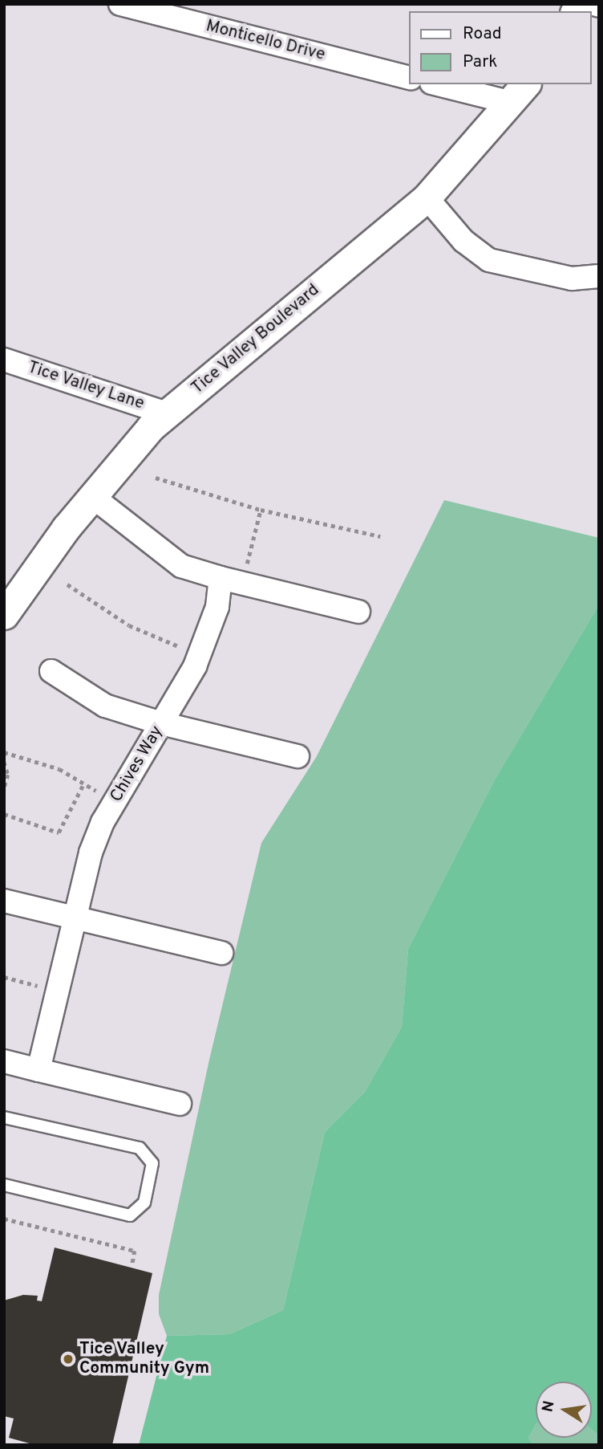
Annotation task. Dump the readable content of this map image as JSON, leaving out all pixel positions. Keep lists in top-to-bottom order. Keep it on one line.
{"streets":{"street":["Monticello Drive","Tice Valley Boulevard","Tice Valley Lane","Chives Way"]},"crossings":[["Tice Valley Boulevard","Tice Valley Lane"]],"places":["Tice Valley Community Gym"],"legend":["Road","Park"],"north":"left"}
